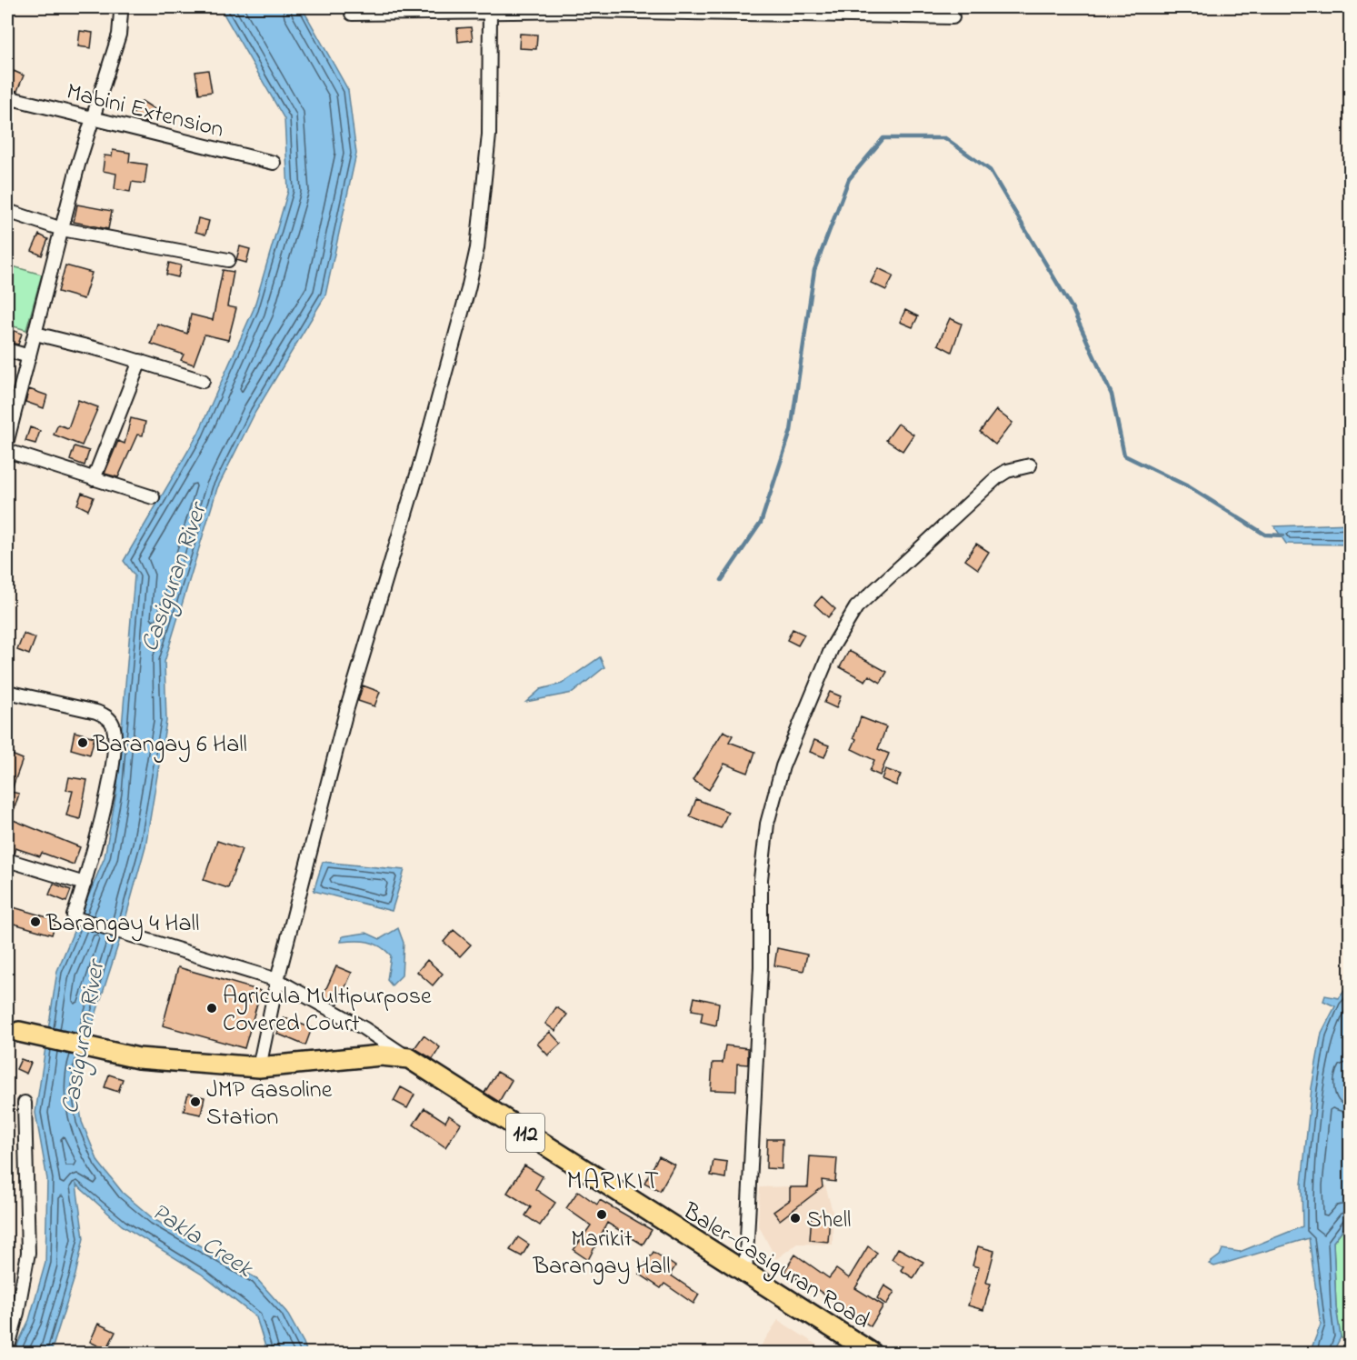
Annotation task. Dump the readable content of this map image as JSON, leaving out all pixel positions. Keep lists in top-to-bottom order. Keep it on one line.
{"streets":{"main road":["112","Baler-Casiguran Road"],"street":["Mabini Extension"]},"districts":["MARIKIT"],"water":["Casiguran River","Pakla Creek"],"places":["Barangay 6 Hall","Barangay 4 Hall","Agricula Multipurpose Covered Court","JMP Gasoline Station","Marikit Barangay Hall","Shell"]}
